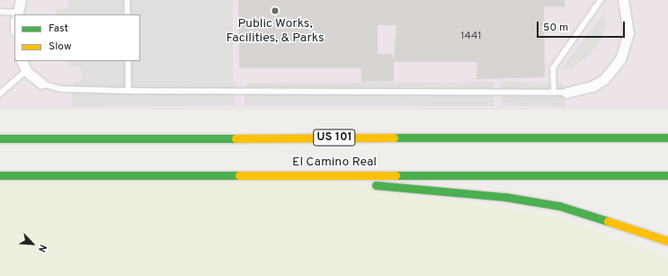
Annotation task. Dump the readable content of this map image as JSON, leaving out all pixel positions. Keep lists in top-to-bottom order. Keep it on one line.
{"streets":{"highway":["US 101","El Camino Real"]},"places":["Public Works, Facilities, & Parks"],"house_numbers":["1441"],"legend":["Fast","Slow"],"scale_bar":"50 m","north":"bottom right"}
